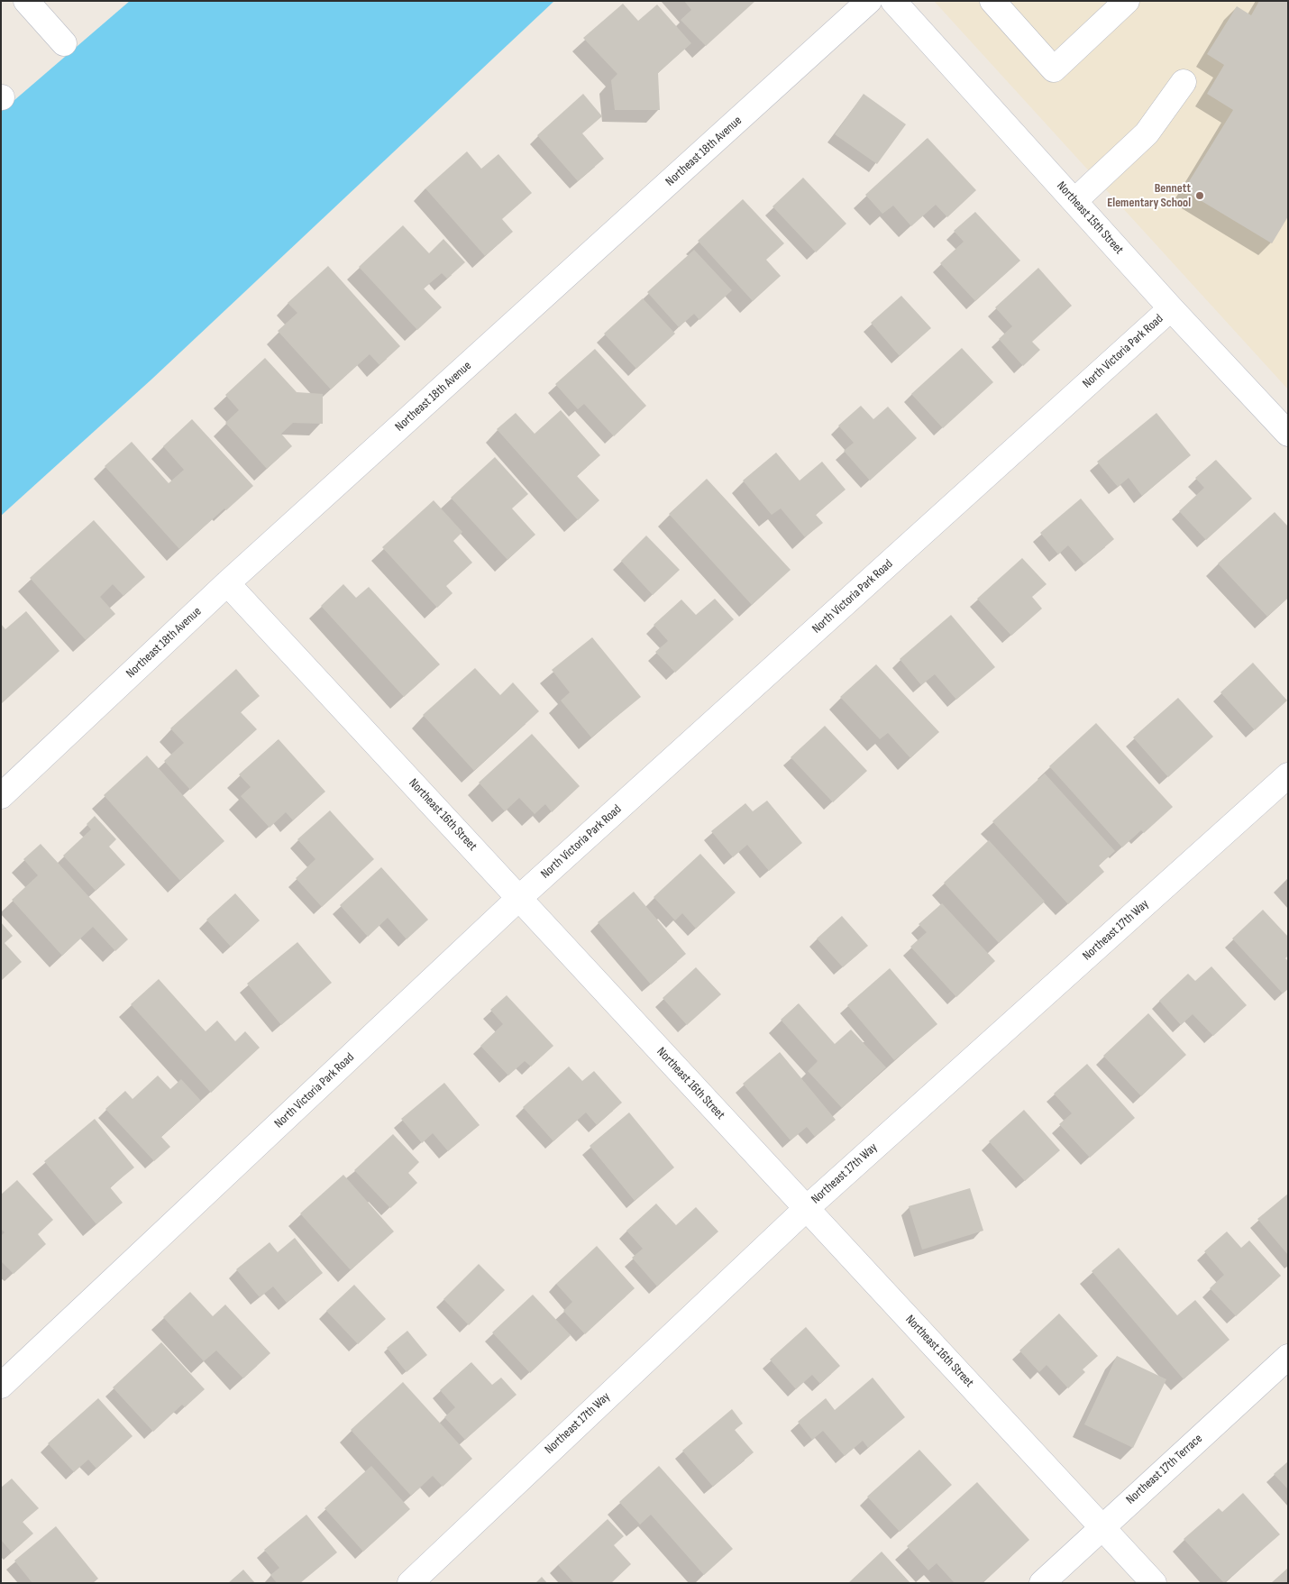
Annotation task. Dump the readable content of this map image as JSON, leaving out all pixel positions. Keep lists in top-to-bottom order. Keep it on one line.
{"streets":{"street":["Northeast 18th Avenue","Northeast 15th Street","North Victoria Park Road","Northeast 16th Street","Northeast 17th Way","Northeast 17th Terrace"]},"crossings":[["Northeast 18th Avenue","Northeast 16th Street"],["Northeast 15th Street","North Victoria Park Road"],["North Victoria Park Road","Northeast 16th Street"],["Northeast 16th Street","Northeast 17th Way"],["Northeast 16th Street","Northeast 17th Terrace"]],"places":["Bennett Elementary School"]}
